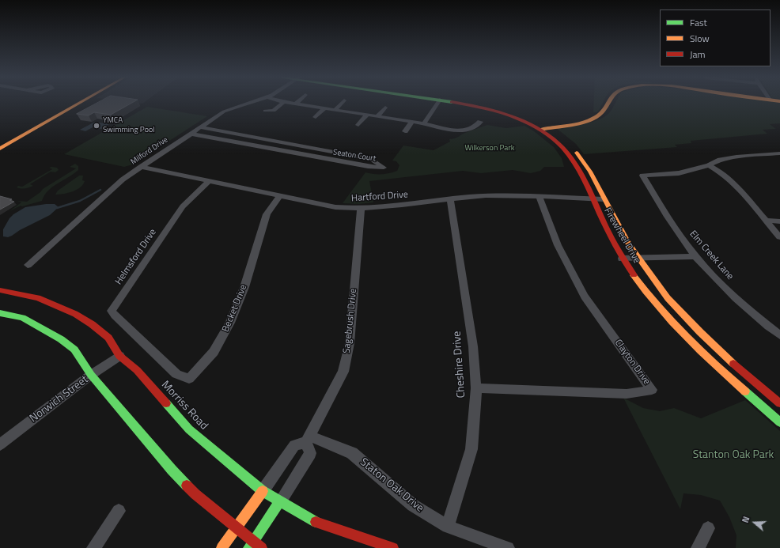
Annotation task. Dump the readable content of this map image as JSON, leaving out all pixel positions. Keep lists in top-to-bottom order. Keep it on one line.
{"streets":{"street":["Milford Drive","Seaton Court","Hartford Drive","Firewheel Drive","Elm Creek Lane","Helmsford Drive","Becket Drive","Sagebrush Drive","Clayton Drive","Cheshire Drive","Norwich Street","Morriss Road","Staton Oak Drive"]},"crossings":[["Milford Drive","Seaton Court"],["Milford Drive","Hartford Drive"],["Hartford Drive","Firewheel Drive"],["Hartford Drive","Helmsford Drive"],["Hartford Drive","Becket Drive"],["Hartford Drive","Sagebrush Drive"],["Hartford Drive","Clayton Drive"],["Hartford Drive","Cheshire Drive"],["Helmsford Drive","Becket Drive"],["Sagebrush Drive","Staton Oak Drive"],["Clayton Drive","Cheshire Drive"],["Cheshire Drive","Staton Oak Drive"],["Norwich Street","Morriss Road"]],"parks":["Wilkerson Park","Stanton Oak Park"],"places":["YMCA Swimming Pool"],"legend":["Fast","Slow","Jam"],"north":"left"}
